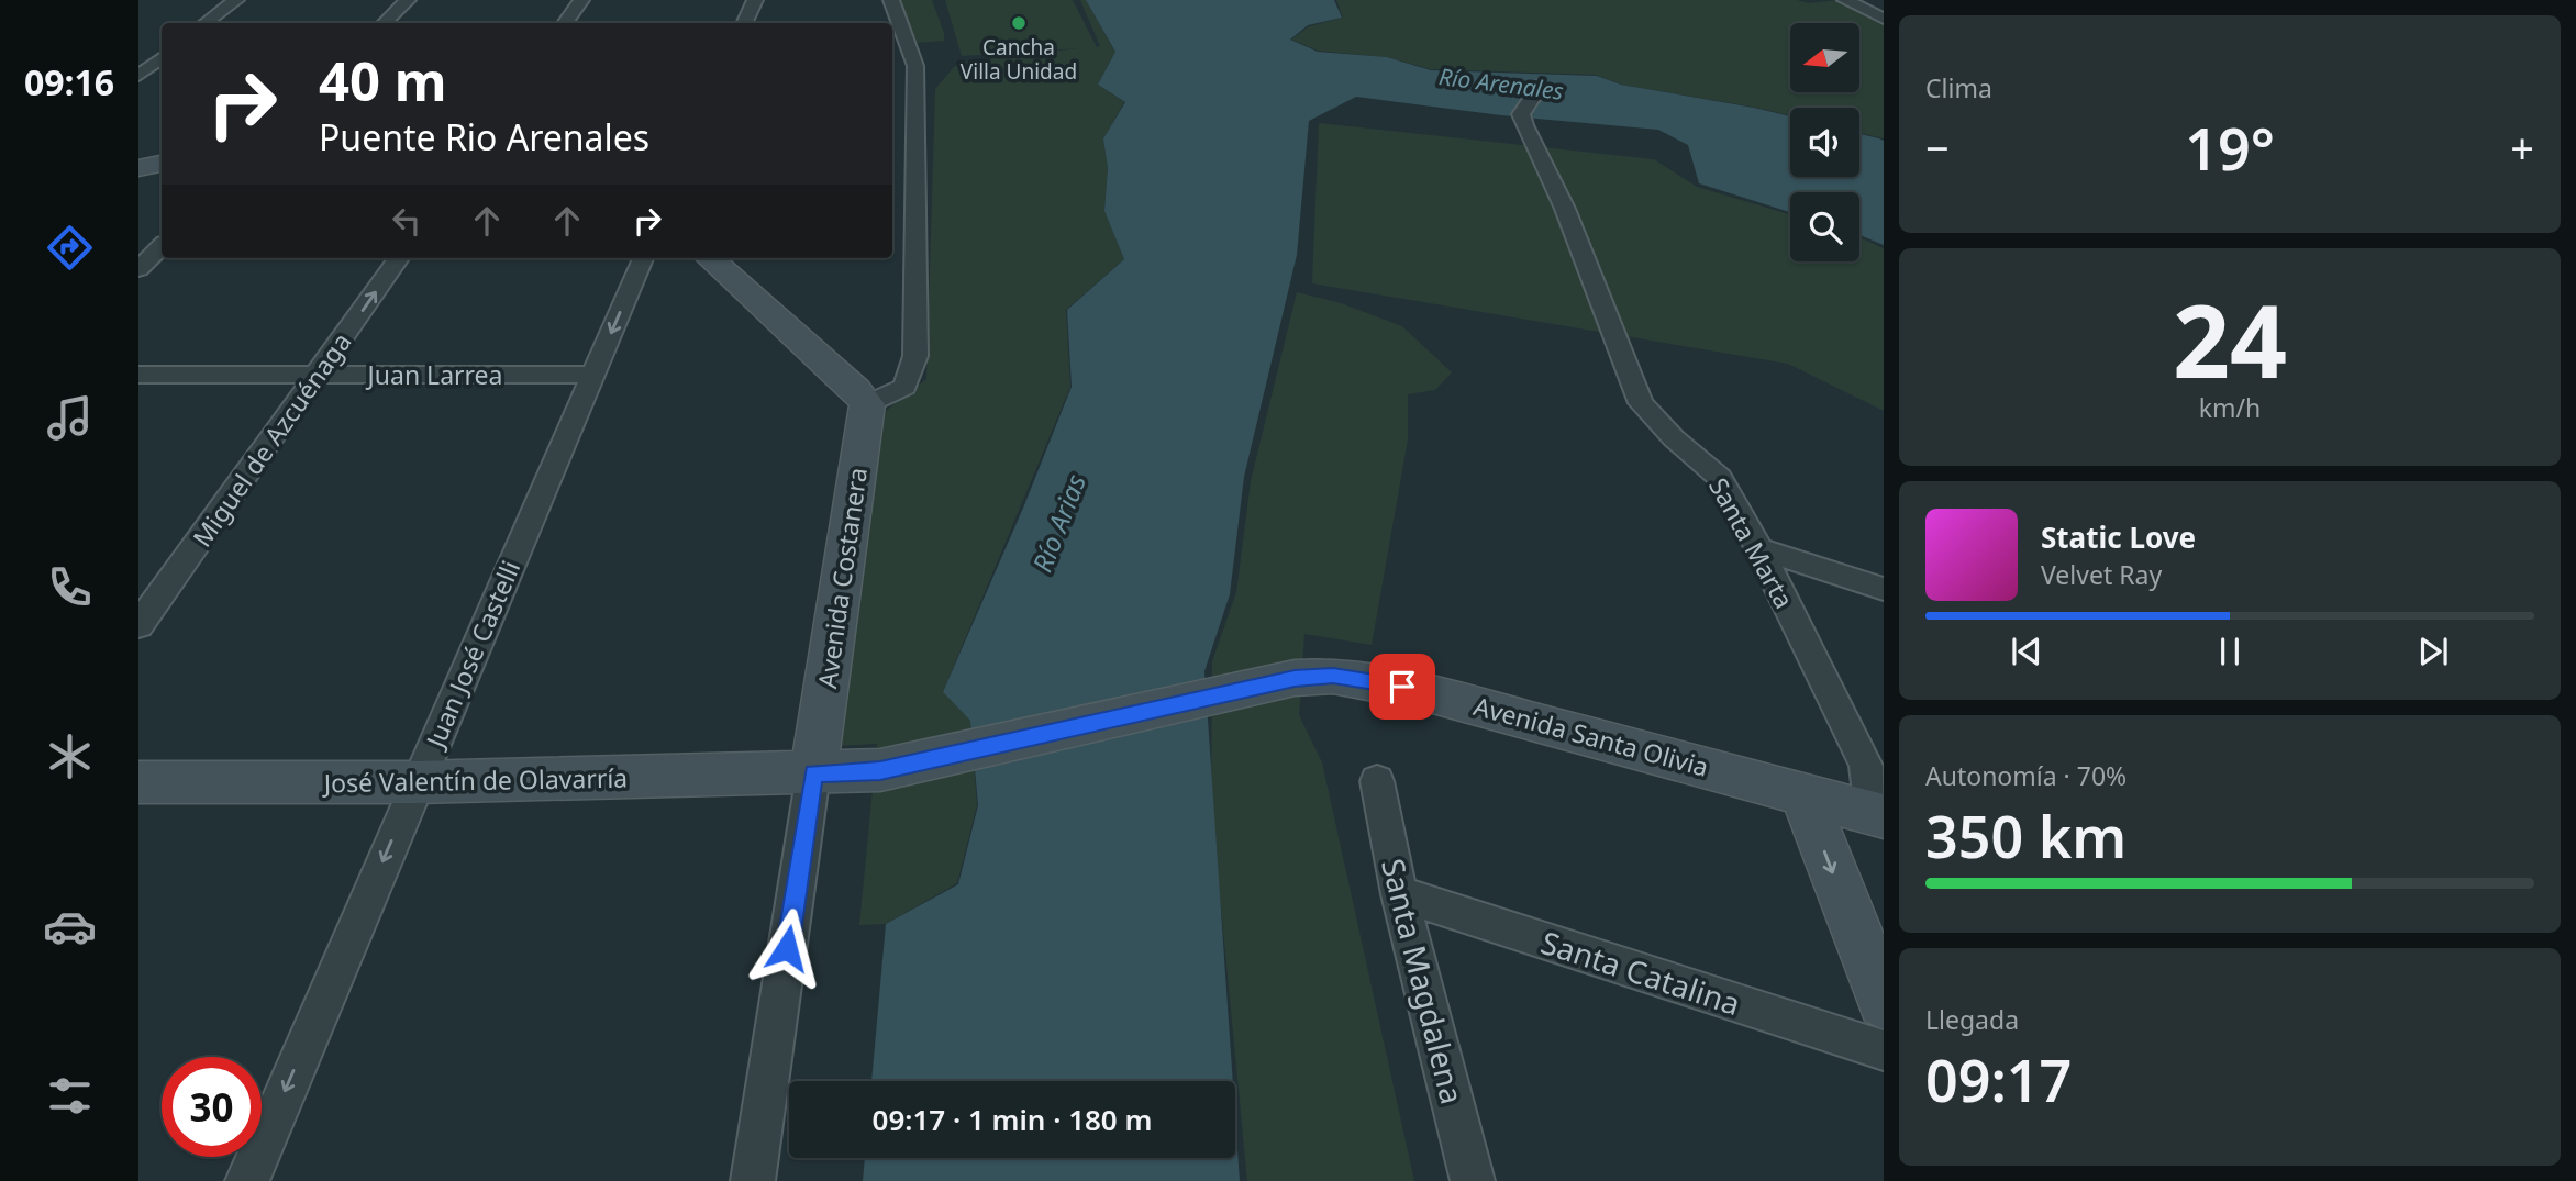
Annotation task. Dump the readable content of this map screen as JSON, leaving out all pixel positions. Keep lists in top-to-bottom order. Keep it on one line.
{"streets":{"main road":["Avenida Costanera","Avenida Santa Olivia","José Valentín de Olavarría"],"street":["Juan Larrea","Miguel de Azcuénaga","Santa Marta","Juan José Castelli","Santa Catalina","Santa Magdalena"]},"crossings":[["Juan Larrea","Miguel de Azcuénaga"],["Juan Larrea","Juan José Castelli"],["Santa Marta","Avenida Santa Olivia"],["Avenida Costanera","José Valentín de Olavarría"],["Juan José Castelli","José Valentín de Olavarría"],["Avenida Santa Olivia","José Valentín de Olavarría"],["Santa Catalina","Santa Magdalena"]],"one_way":["Juan José Castelli"],"water":["Río Arenales","Río Arias"],"places":["Cancha Villa Unidad"],"north":"left","page":{"tabs":"09:16","tile":["Clima",["24","km/h"],["Autonomía · 70%","350 km"],["Llegada","09:17"]],"turn":["40 m","Puente Rio Arenales"],"heat":["−","19°","+"],"song":["Static Love","Velvet Ray"],"limit":"30","trip":"09:17 · 1 min · 180 m"}}
